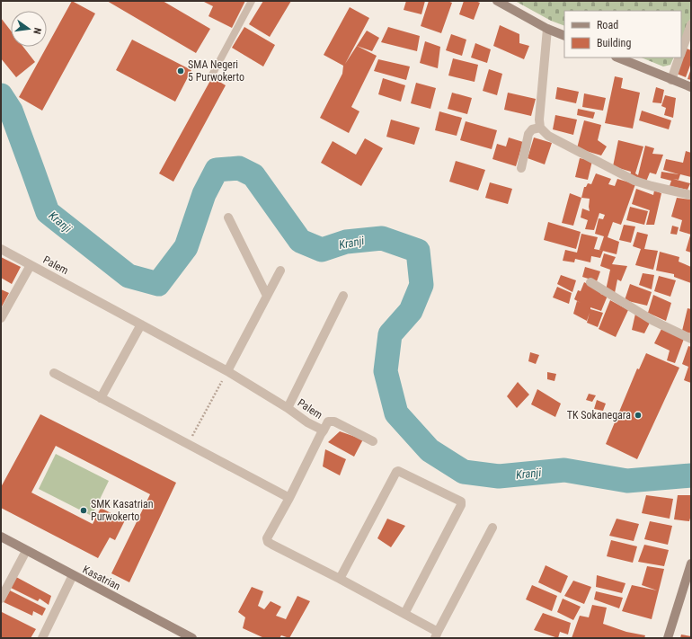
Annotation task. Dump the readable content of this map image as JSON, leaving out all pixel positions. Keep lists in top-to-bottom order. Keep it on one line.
{"streets":{"street":["Palem","Kasatrian"]},"water":["Kranji"],"places":["SMA Negeri 5 Purwokerto","TK Sokanegara","SMK Kasatrian Purwokerto"],"legend":["Road","Building"],"north":"right"}
